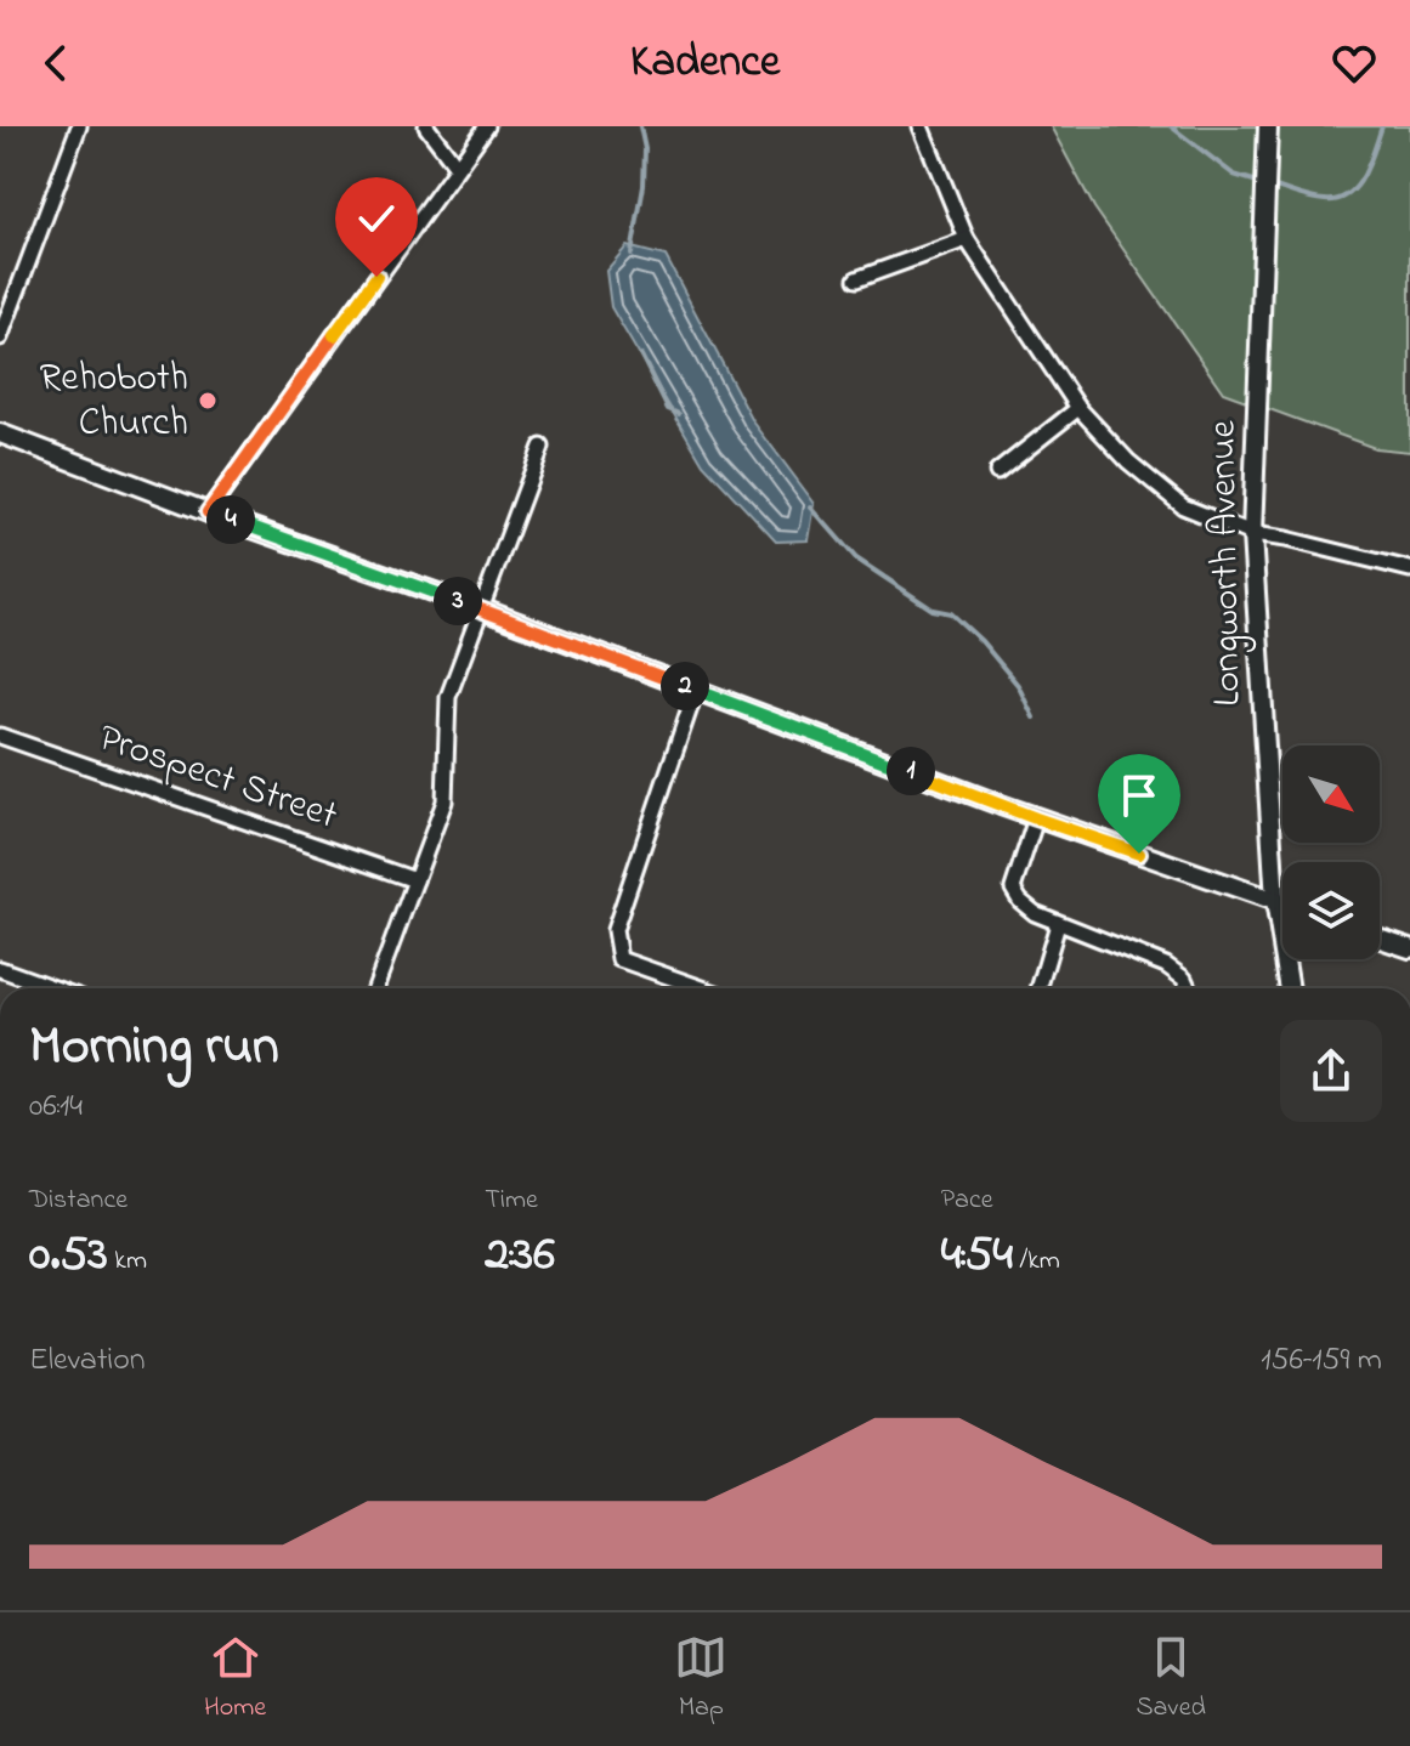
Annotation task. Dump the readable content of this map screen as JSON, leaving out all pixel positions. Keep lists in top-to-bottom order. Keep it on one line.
{"streets":{"street":["Longworth Avenue","Prospect Street"]},"places":["Rehoboth Church"],"north":"bottom right","page":{"header":"Kadence","pins":["4","3","2","1"],"heading":["Morning run","06:14"],"stats":[["Distance","0.53 km"],["Time","2:36"],["Pace","4:54 /km"]],"chart":["Elevation","156–159 m"],"tabs":["Home","Map","Saved"]}}
